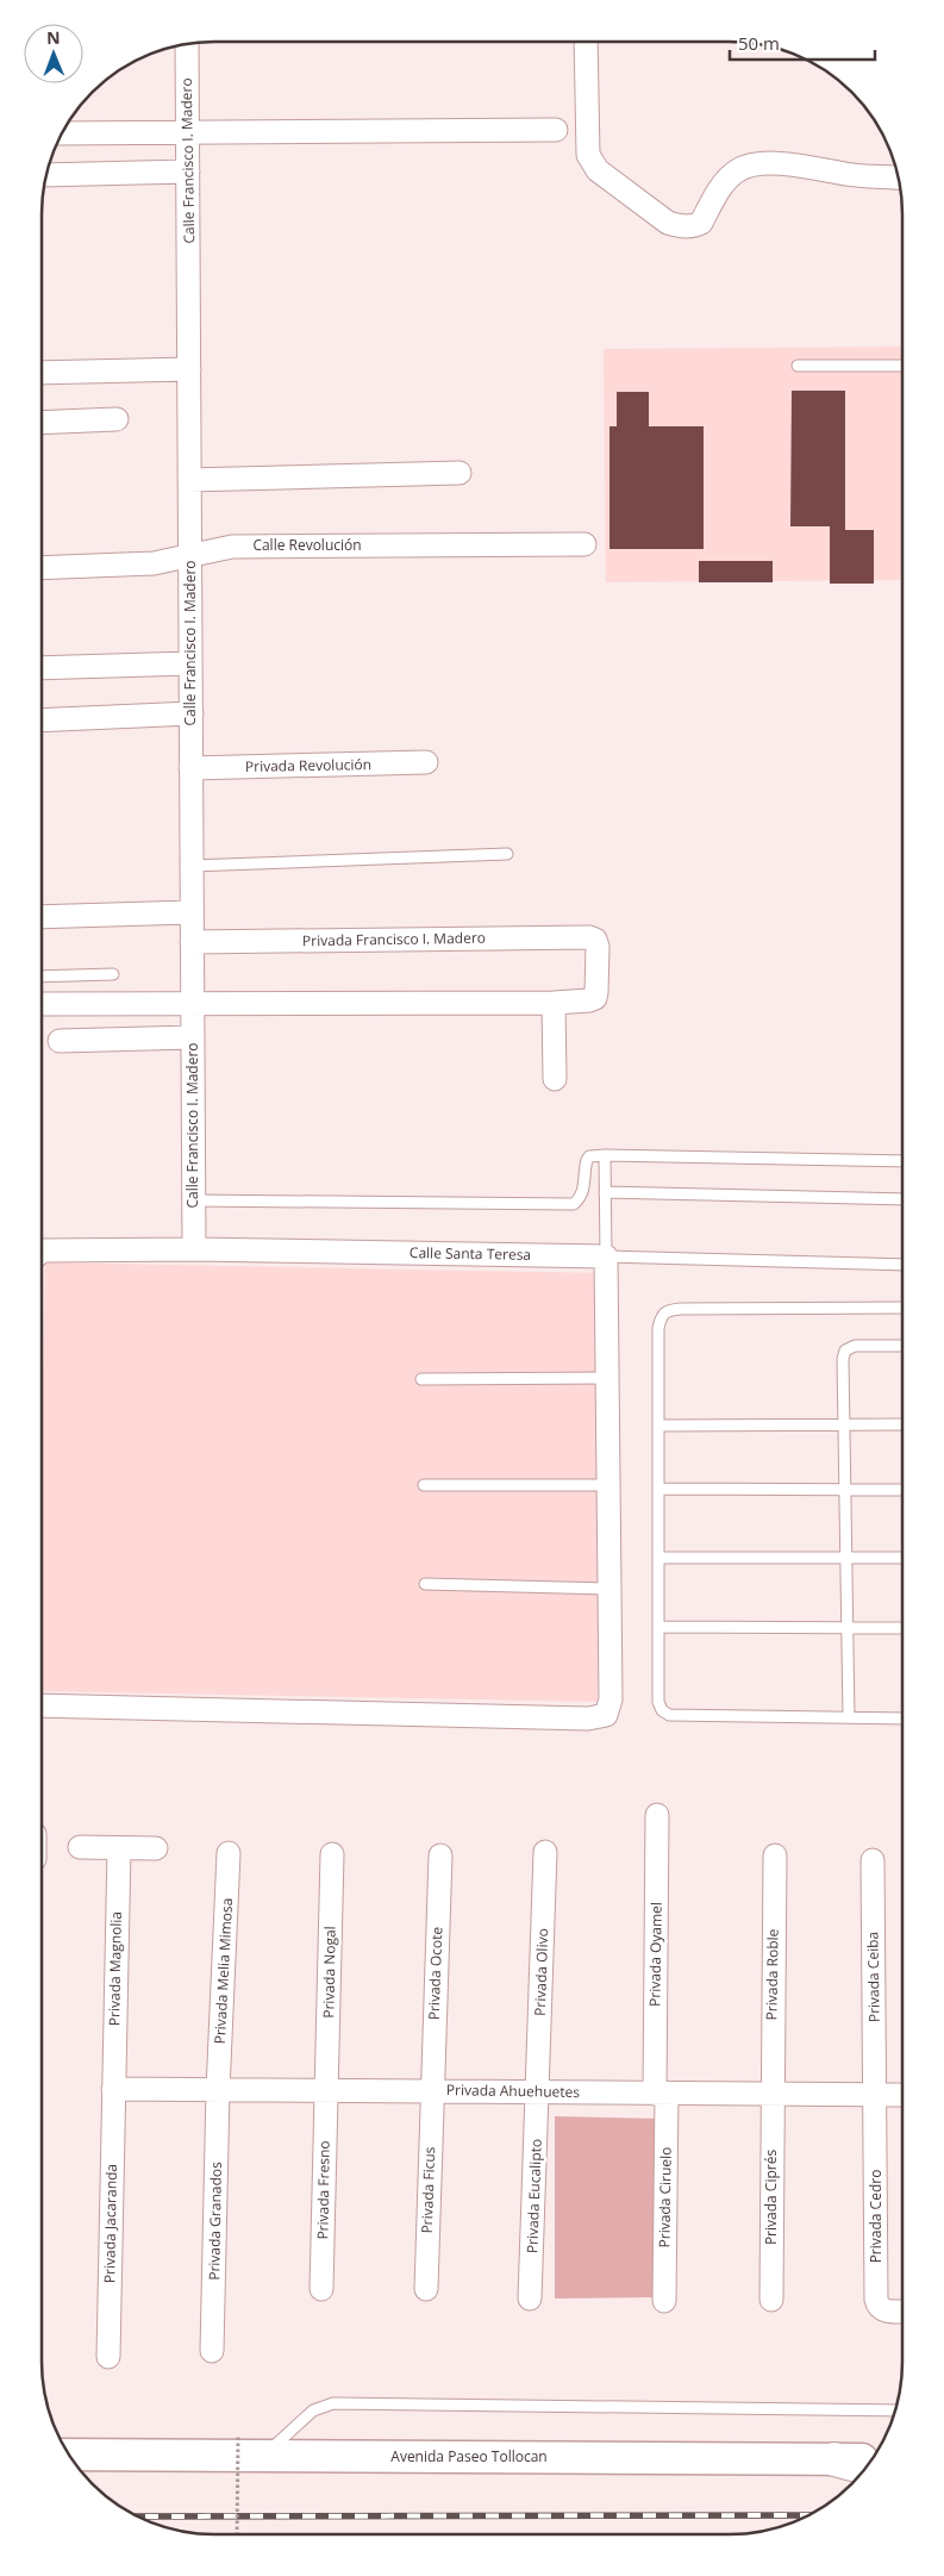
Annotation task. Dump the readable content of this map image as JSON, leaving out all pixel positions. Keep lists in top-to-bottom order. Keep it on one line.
{"streets":{"main road":["Avenida Paseo Tollocan"],"street":["Calle Francisco I. Madero","Calle Revolución","Privada Revolución","Privada Francisco I. Madero","Calle Santa Teresa","Privada Oyamel","Privada Magnolia","Privada Melia Mimosa","Privada Nogal","Privada Olivo","Privada Ocote","Privada Roble","Privada Ceiba","Privada Ahuehuetes","Privada Fresno","Privada Ficus","Privada Eucalipto","Privada Ciruelo","Privada Ciprés","Privada Cedro","Privada Granados","Privada Jacaranda"]},"crossings":[["Calle Francisco I. Madero","Calle Revolución"],["Calle Francisco I. Madero","Privada Revolución"],["Calle Francisco I. Madero","Privada Francisco I. Madero"],["Calle Francisco I. Madero","Calle Santa Teresa"],["Privada Oyamel","Privada Ahuehuetes"],["Privada Oyamel","Privada Ciruelo"],["Privada Magnolia","Privada Ahuehuetes"],["Privada Magnolia","Privada Jacaranda"],["Privada Melia Mimosa","Privada Ahuehuetes"],["Privada Melia Mimosa","Privada Granados"],["Privada Nogal","Privada Ahuehuetes"],["Privada Nogal","Privada Fresno"],["Privada Olivo","Privada Ahuehuetes"],["Privada Olivo","Privada Eucalipto"],["Privada Ocote","Privada Ahuehuetes"],["Privada Ocote","Privada Ficus"],["Privada Roble","Privada Ahuehuetes"],["Privada Roble","Privada Ciprés"],["Privada Ceiba","Privada Ahuehuetes"],["Privada Ceiba","Privada Cedro"],["Privada Ahuehuetes","Privada Fresno"],["Privada Ahuehuetes","Privada Ficus"],["Privada Ahuehuetes","Privada Eucalipto"],["Privada Ahuehuetes","Privada Ciruelo"],["Privada Ahuehuetes","Privada Ciprés"],["Privada Ahuehuetes","Privada Cedro"],["Privada Ahuehuetes","Privada Granados"],["Privada Ahuehuetes","Privada Jacaranda"]],"scale_bar":"50 m","north":"top"}
